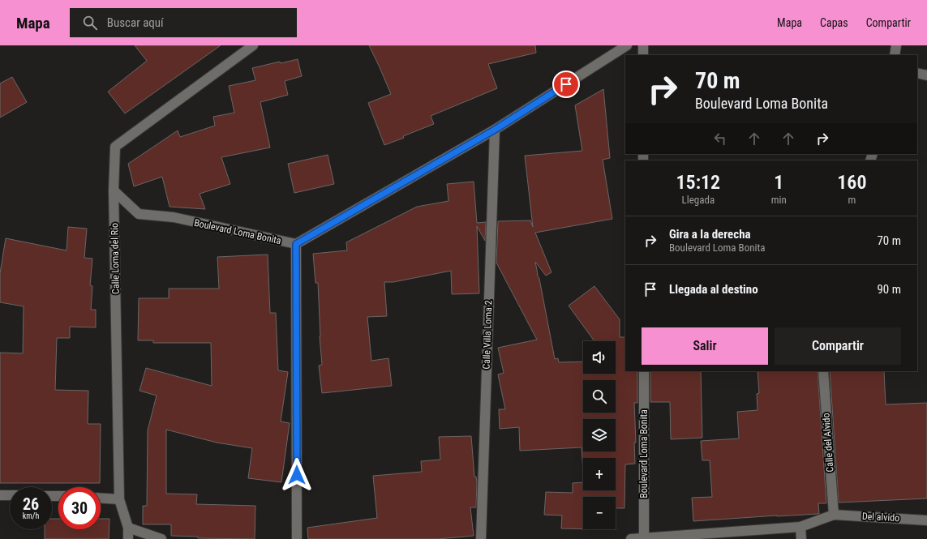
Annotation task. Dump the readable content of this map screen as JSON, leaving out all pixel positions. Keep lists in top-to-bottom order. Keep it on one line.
{"streets":{"street":["Boulevard Loma Bonita","Calle Loma del Río","Calle Villa Loma 2","Calle del Alvido","Del alvido"]},"crossings":[["Boulevard Loma Bonita","Calle Loma del Río"],["Calle del Alvido","Del alvido"]],"page":{"header":"Mapa","search":"Buscar aquí","nav":["Mapa","Capas","Compartir"],"turn":["70 m","Boulevard Loma Bonita"],"eta":["15:12","Llegada","1","min","160","m"],"list":[{"name":"Gira a la derecha","note":"Boulevard Loma Bonita","value":"70 m"},{"name":"Llegada al destino","value":"90 m"}],"buttons":["Salir","Compartir"],"map_buttons":["+","−"],"speed":"26 km/h","limit":"30"}}
